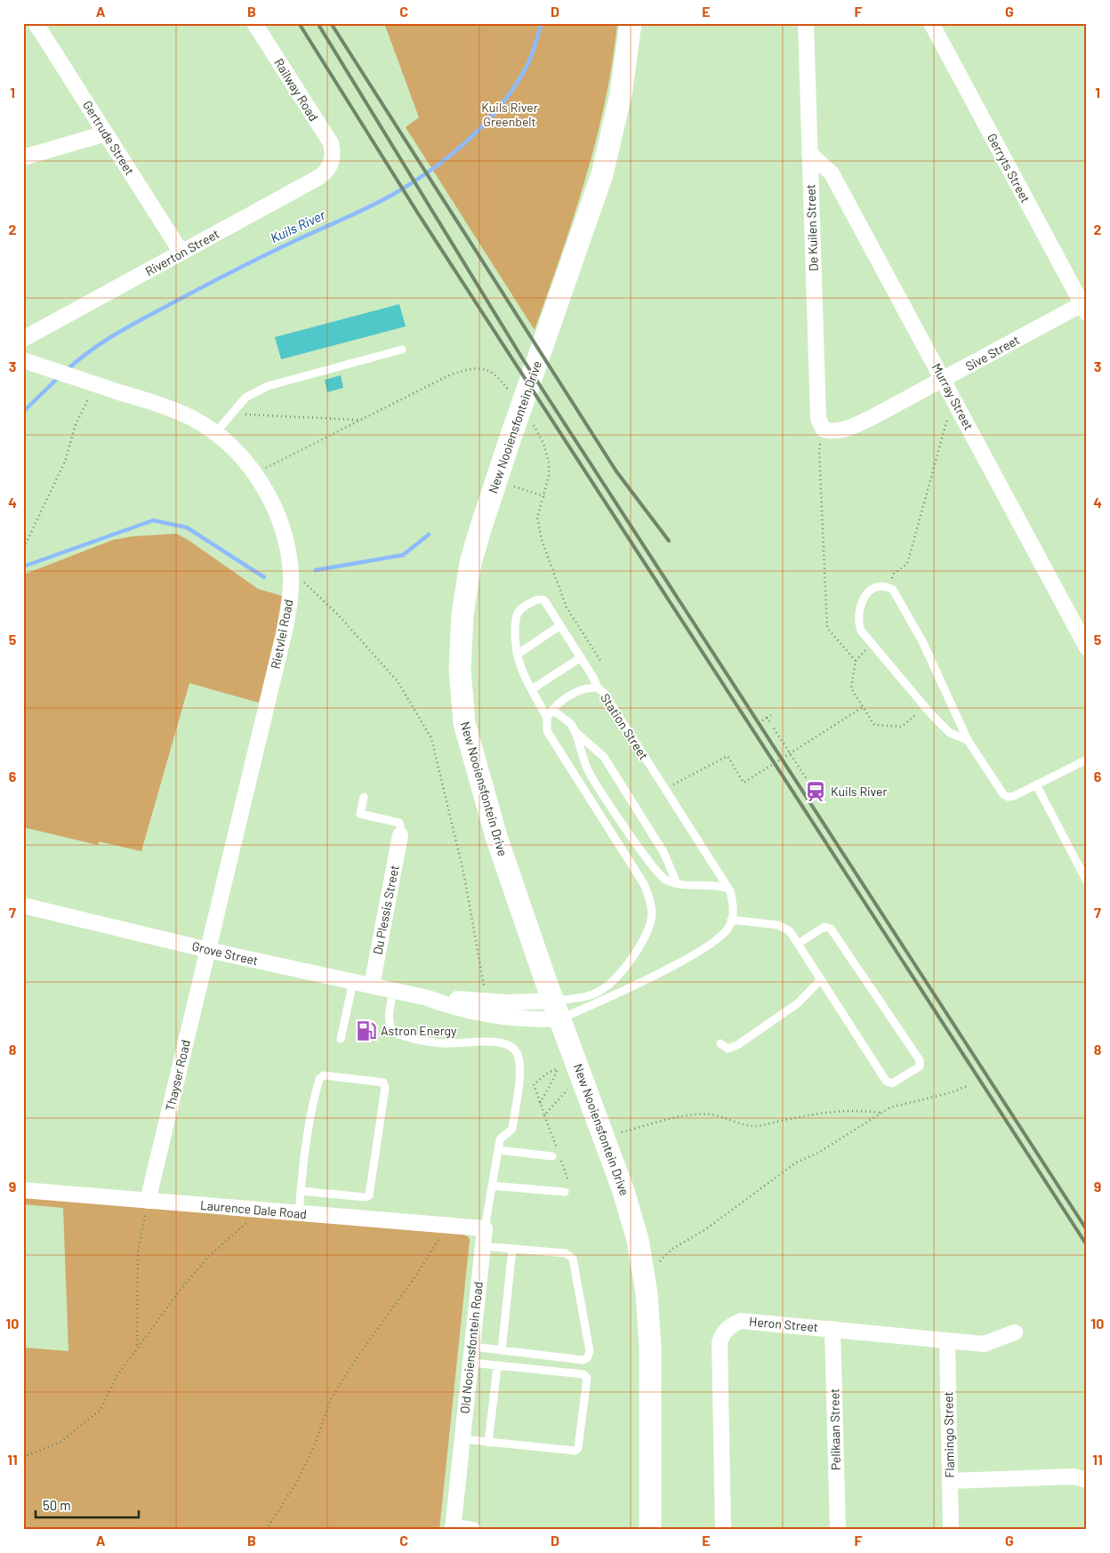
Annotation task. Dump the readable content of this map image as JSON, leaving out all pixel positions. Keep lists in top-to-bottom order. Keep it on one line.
{"streets":{"street":["Railway Road","Gertrude Street","Gerryts Street","De Kuilen Street","Riverton Street","Sive Street","Murray Street","New Nooiensfontein Drive","Rietvlei Road","Du Plessis Street","Grove Street","Thayser Road","Laurence Dale Road","Heron Street","Old Nooiensfontein Road","Pelikaan Street","Flamingo Street"],"lane":["Station Street"]},"crossings":[["Railway Road","Riverton Street"],["Gertrude Street","Riverton Street"],["Gerryts Street","Sive Street"],["De Kuilen Street","Sive Street"],["De Kuilen Street","Murray Street"],["Sive Street","Murray Street"],["New Nooiensfontein Drive","Grove Street"],["Rietvlei Road","Grove Street"],["Rietvlei Road","Thayser Road"],["Du Plessis Street","Grove Street"],["Grove Street","Thayser Road"],["Thayser Road","Laurence Dale Road"],["Laurence Dale Road","Old Nooiensfontein Road"],["Heron Street","Pelikaan Street"],["Heron Street","Flamingo Street"]],"water":["Kuils River"],"parks":["Kuils River Greenbelt"],"places":{"station":["Kuils River"],"fuel station":["Astron Energy"]},"scale_bar":"50 m","grid":{"columns":["A","B","C","D","E","F","G"],"rows":["1","2","3","4","5","6","7","8","9","10","11"]}}
